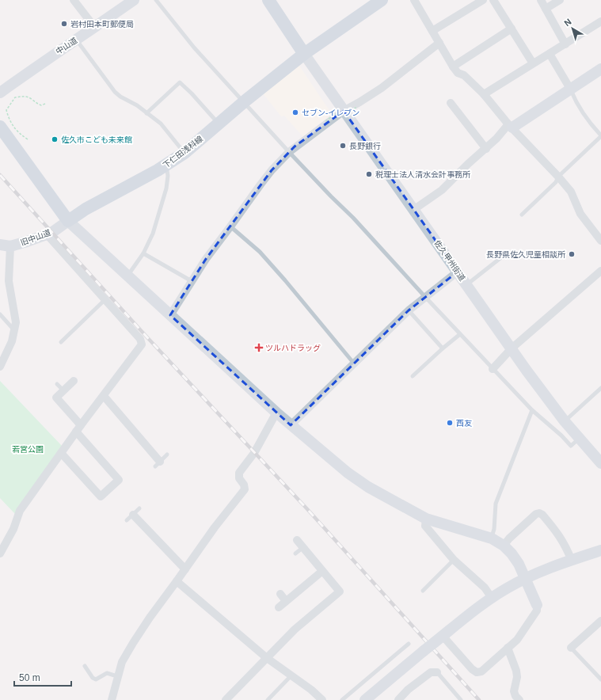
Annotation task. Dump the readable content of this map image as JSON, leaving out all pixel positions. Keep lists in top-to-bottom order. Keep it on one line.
{"streets":{"main road":["下仁田浅科線"],"street":["中山道","旧中山道","佐久甲州街道"]},"crossings":[["下仁田浅科線","旧中山道"],["下仁田浅科線","佐久甲州街道"]],"parks":["若宮公園"],"places":{"other":["岩村田本町郵便局","セブン-イレブン","佐久市こども未来館","長野銀行","税理士法人清水会計事務所","長野県佐久児童相談所","西友"],"health":["ツルハドラッグ"]},"scale_bar":"50 m","north":"top left"}
